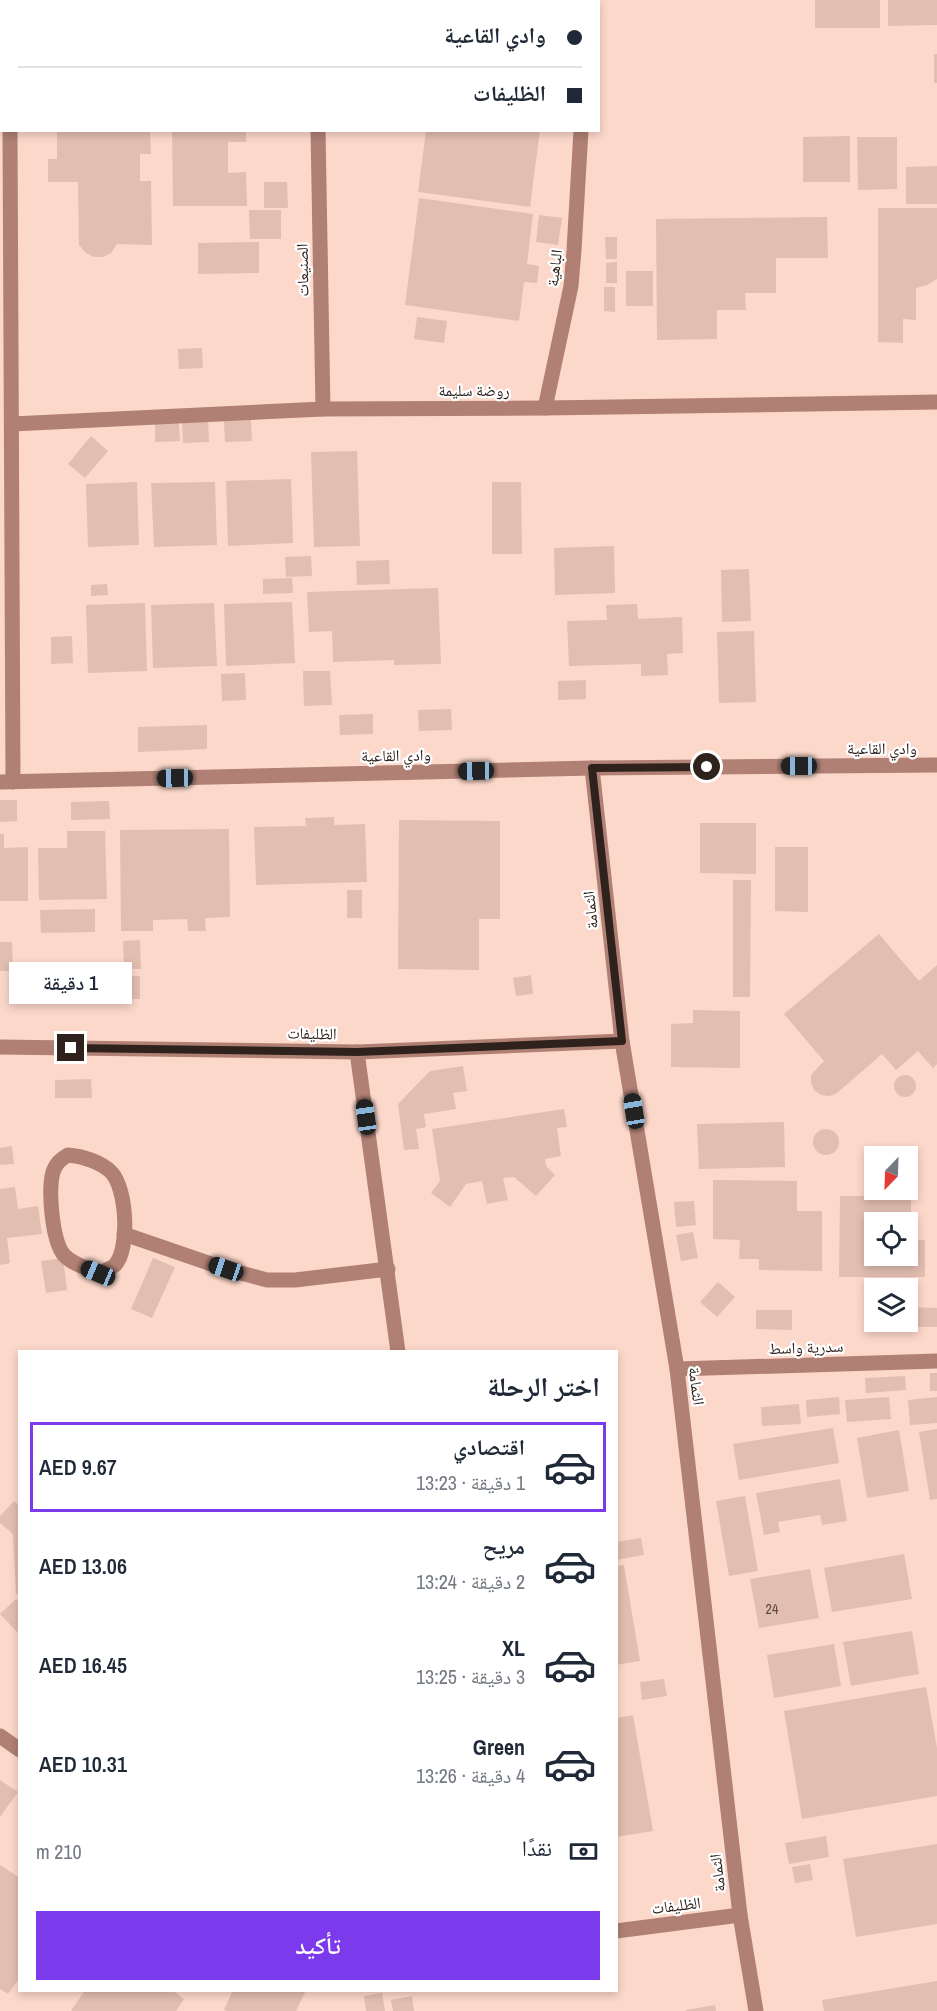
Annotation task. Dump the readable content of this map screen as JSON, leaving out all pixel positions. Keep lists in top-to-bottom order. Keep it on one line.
{"streets":{"street":["الباهية","الصنيعات","روضة سليمة","وادي القاعية","الثمامة","الظليفات","سدرية واسط"]},"crossings":[["الباهية","روضة سليمة"],["الصنيعات","روضة سليمة"],["وادي القاعية","الثمامة"],["الثمامة","الظليفات"],["الثمامة","سدرية واسط"]],"house_numbers":["24"],"north":"bottom left","page":{"banner":["وادي القاعية","الظليفات"],"bubble":"1 دقيقة","heading":"اختر الرحلة","list":[{"name":"اقتصادي","note":"1 دقيقة · 13:23","value":"AED 9.67"},{"name":"مريح","note":"2 دقيقة · 13:24","value":"AED 13.06"},{"name":"XL","note":"3 دقيقة · 13:25","value":"AED 16.45"},{"name":"Green","note":"4 دقيقة · 13:26","value":"AED 10.31"}],"pay":["نقدًا","210 m"],"buttons":"تأكيد"}}
